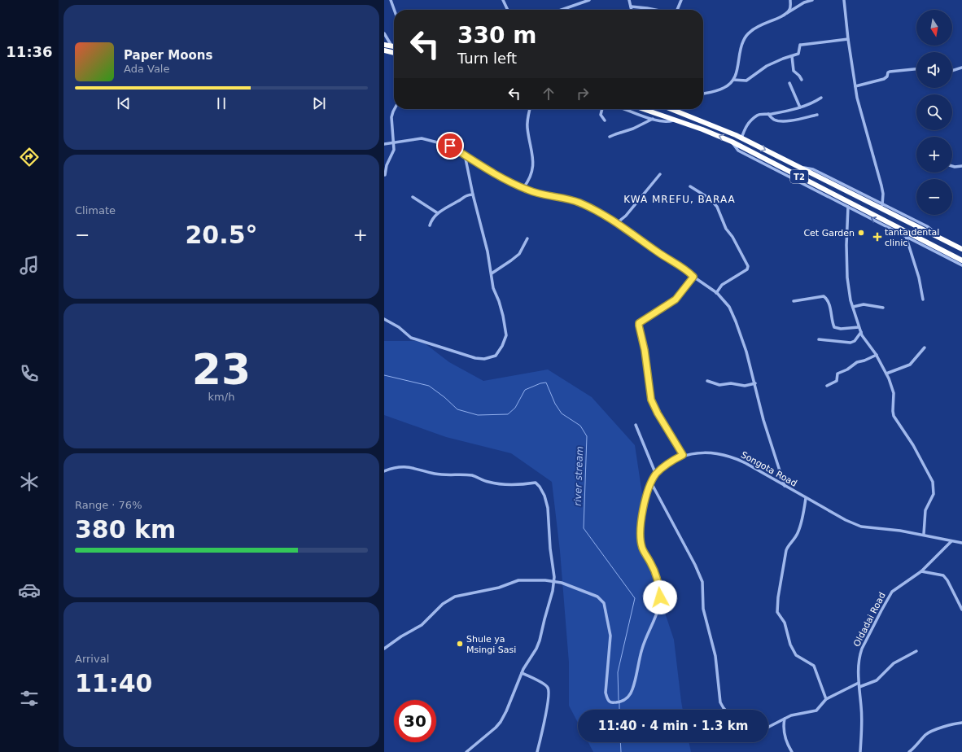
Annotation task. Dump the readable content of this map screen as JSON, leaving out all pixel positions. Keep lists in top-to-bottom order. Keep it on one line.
{"streets":{"highway":["T2"],"street":["Songota Road","Oldadai Road"]},"crossings":[["Songota Road","Oldadai Road"]],"districts":["KWA MREFU, BARAA"],"water":["river stream"],"places":{"other":["Cet Garden","Shule ya Msingi Sasi"],"health":["tanta dental clinic"]},"north":"bottom","page":{"tabs":"11:36","map_buttons":["+","−"],"turn":["330 m","Turn left"],"song":["Paper Moons","Ada Vale"],"tile":["Climate",["23","km/h"],["Range · 76%","380 km"],["Arrival","11:40"]],"heat":["−","20.5°","+"],"limit":"30","trip":"11:40 · 4 min · 1.3 km"}}
